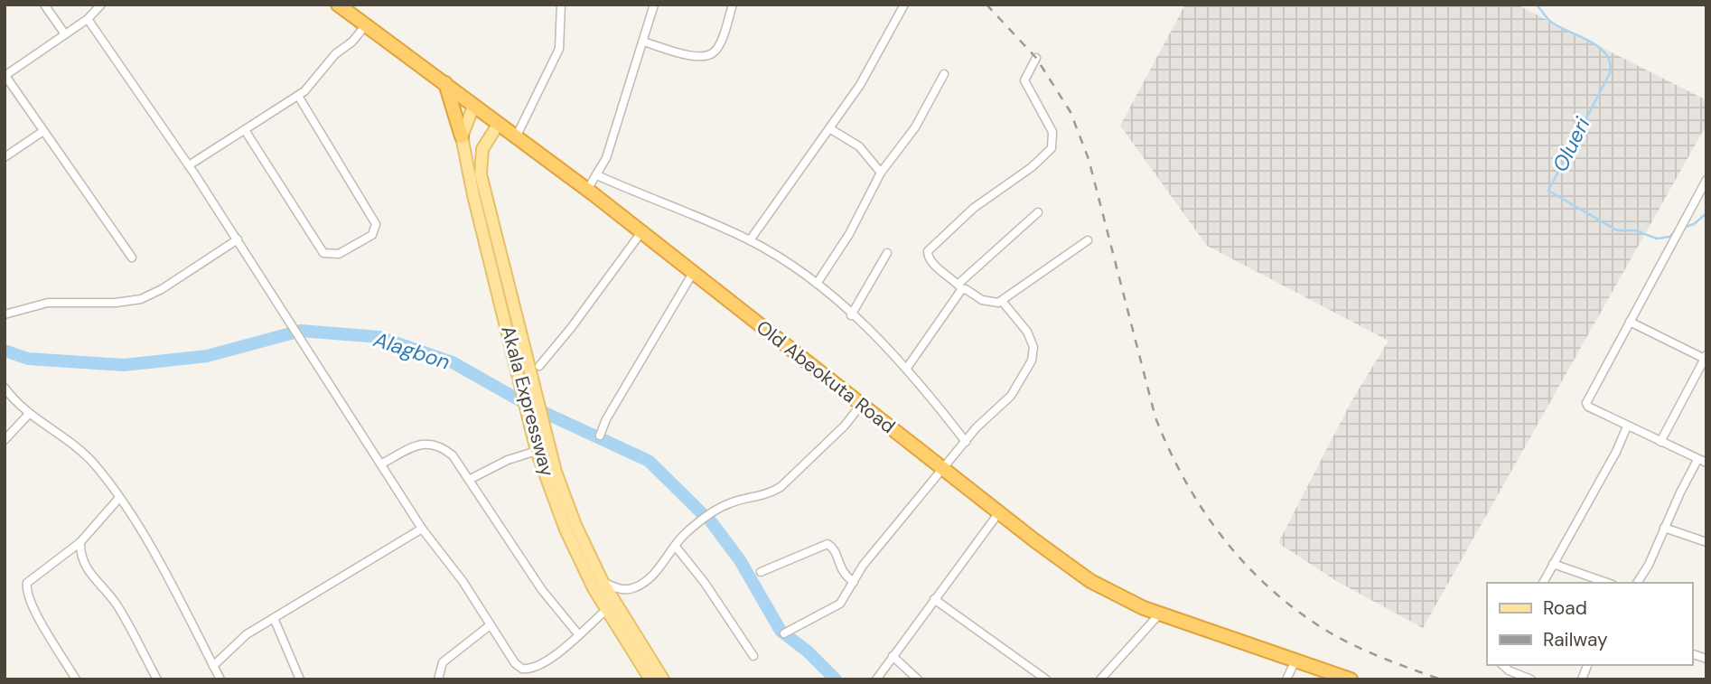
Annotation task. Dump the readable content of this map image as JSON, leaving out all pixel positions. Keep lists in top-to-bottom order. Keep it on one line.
{"streets":{"highway":["Old Abeokuta Road"],"main road":["Akala Expressway"]},"crossings":[["Old Abeokuta Road","Akala Expressway"]],"water":["Olueri","Alagbon"],"legend":["Road","Railway"]}
